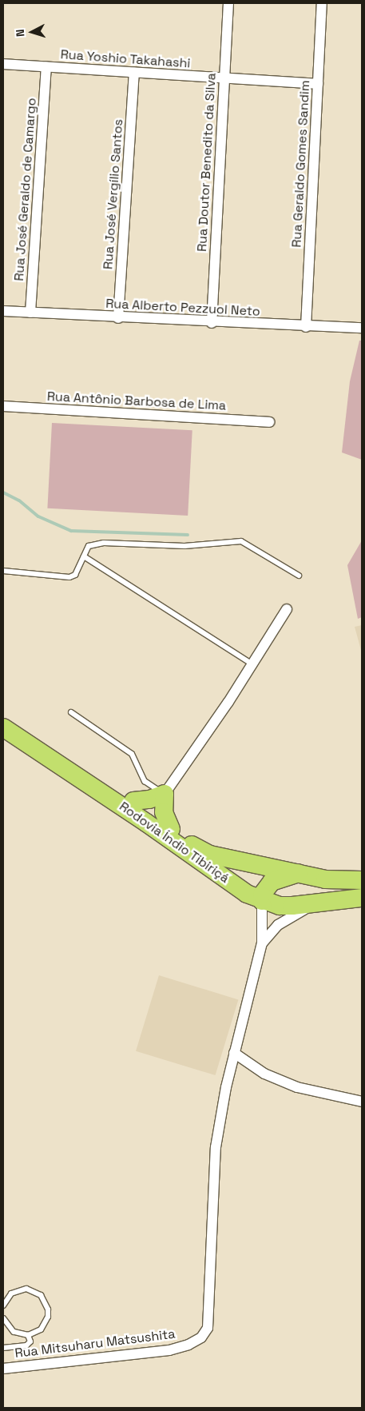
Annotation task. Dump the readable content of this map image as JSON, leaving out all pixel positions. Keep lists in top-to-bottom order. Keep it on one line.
{"streets":{"highway":["Rodovia Índio Tibiriçá"],"street":["Rua Yoshio Takahashi","Rua Doutor Benedito da Silva","Rua Geraldo Gomes Sandim","Rua José Geraldo de Camargo","Rua José Vergílio Santos","Rua Alberto Pezzuol Neto","Rua Antônio Barbosa de Lima","Rua Mitsuharu Matsushita"]},"crossings":[["Rua Yoshio Takahashi","Rua Doutor Benedito da Silva"],["Rua Yoshio Takahashi","Rua Geraldo Gomes Sandim"],["Rua Yoshio Takahashi","Rua José Geraldo de Camargo"],["Rua Yoshio Takahashi","Rua José Vergílio Santos"],["Rua Doutor Benedito da Silva","Rua Alberto Pezzuol Neto"],["Rua Geraldo Gomes Sandim","Rua Alberto Pezzuol Neto"],["Rua José Geraldo de Camargo","Rua Alberto Pezzuol Neto"],["Rua José Vergílio Santos","Rua Alberto Pezzuol Neto"]],"north":"left"}
